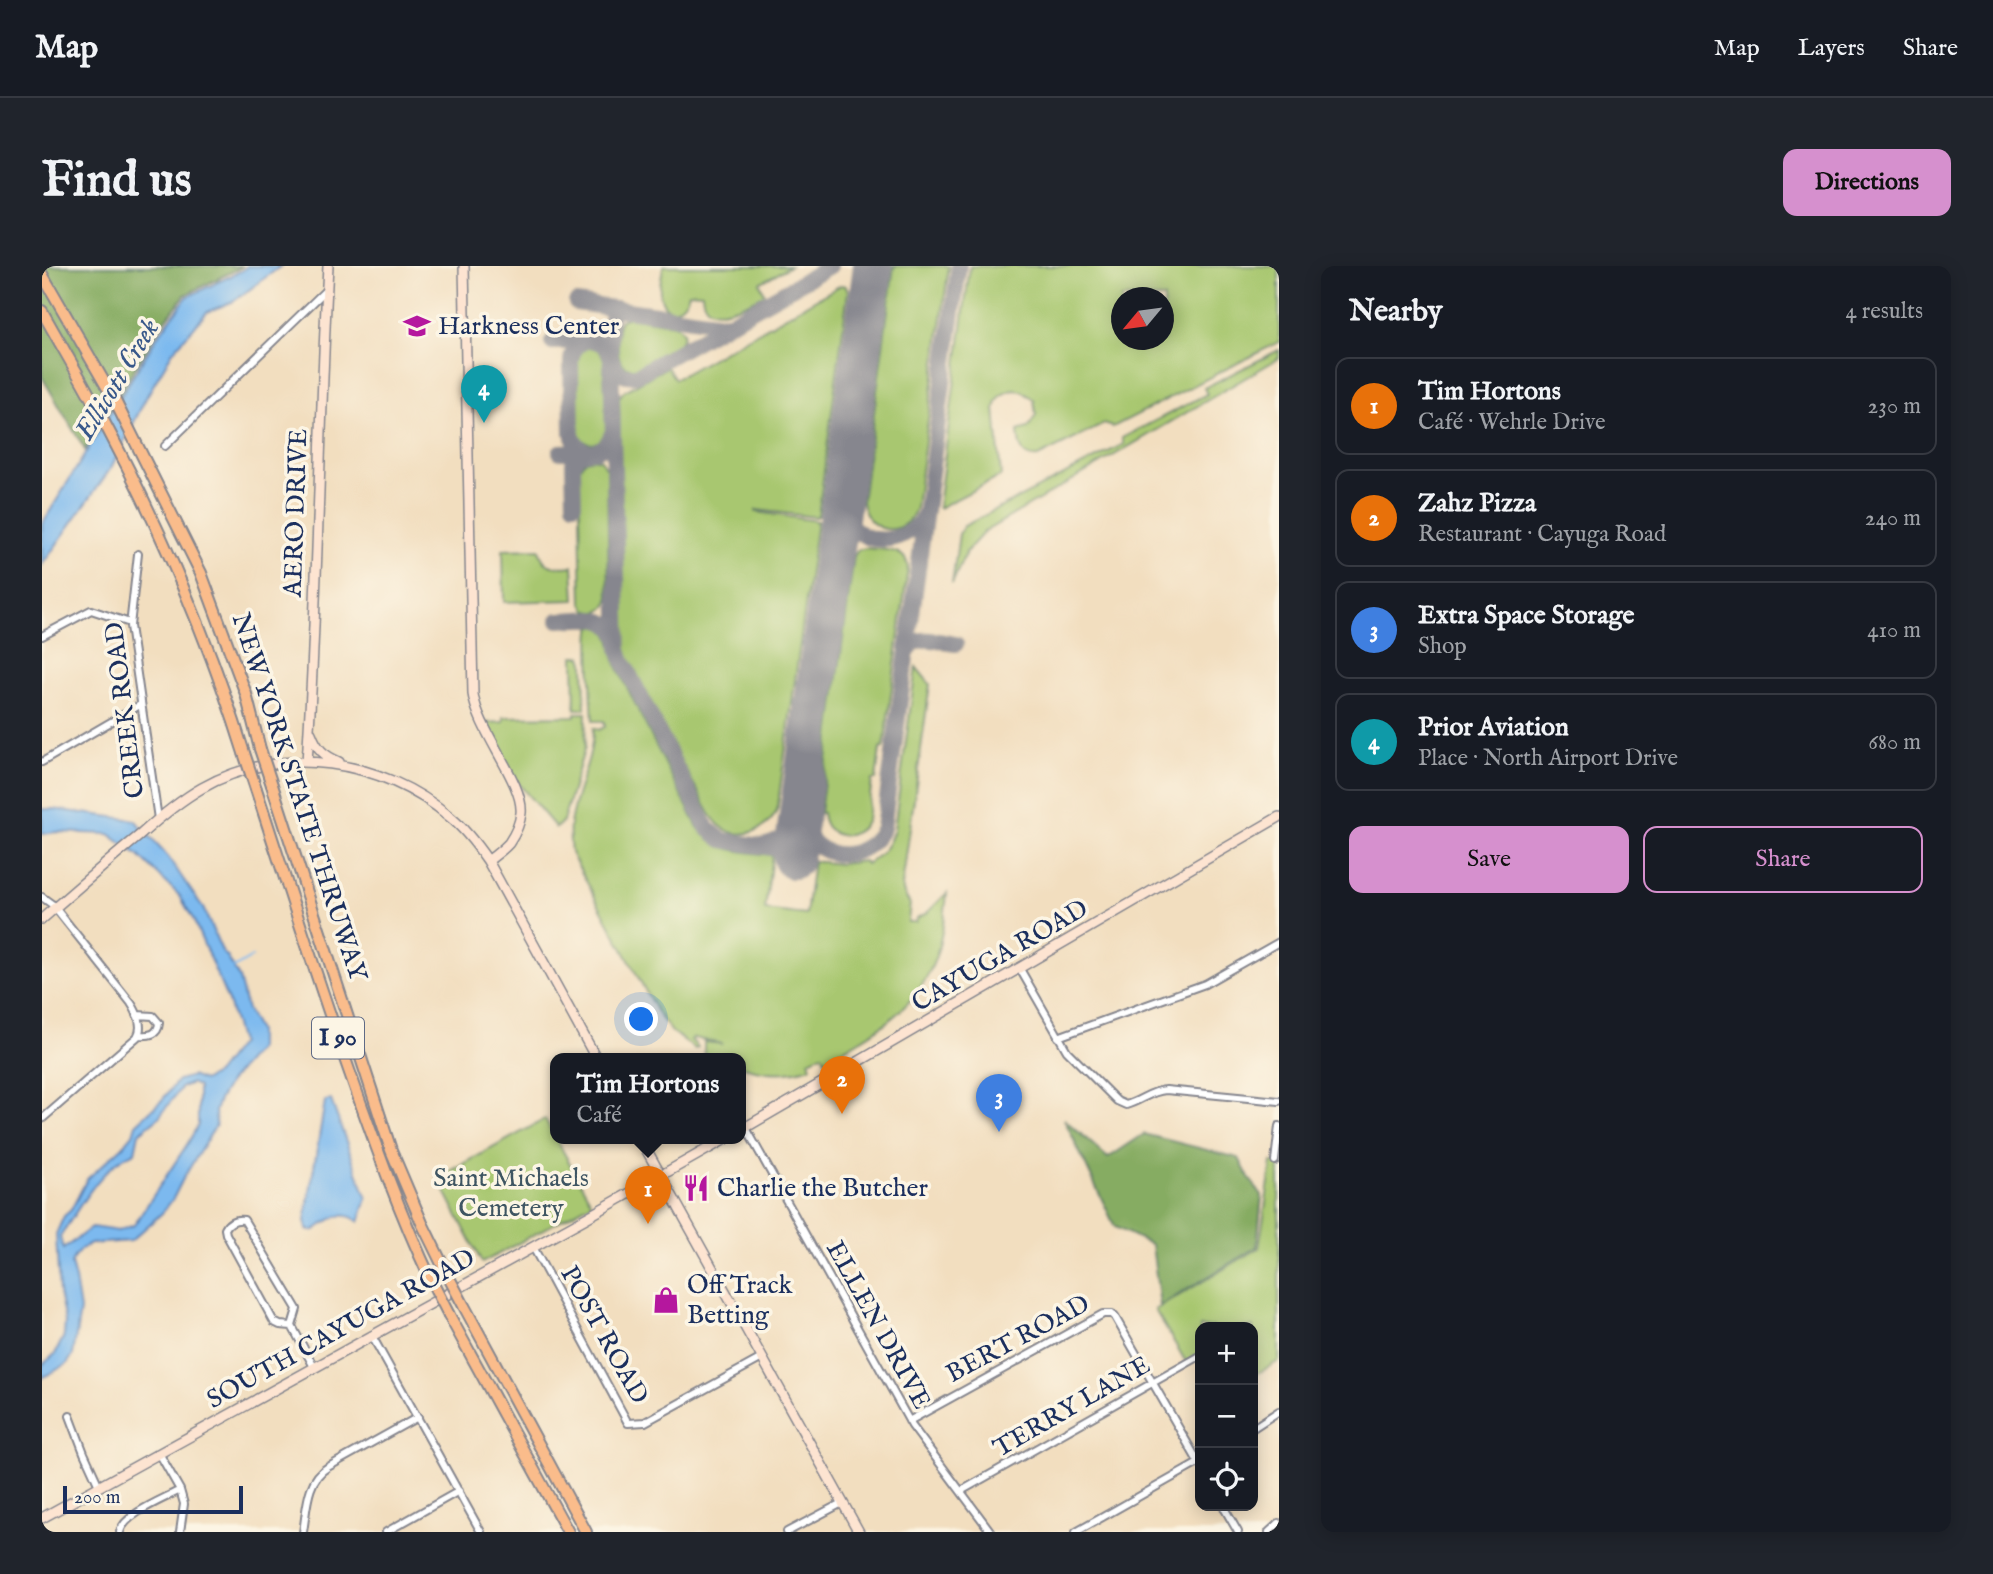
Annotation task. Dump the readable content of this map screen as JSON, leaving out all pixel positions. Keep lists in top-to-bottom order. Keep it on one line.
{"streets":{"highway":["NEW YORK STATE THRUWAY","I 90"],"street":["AERO DRIVE","CREEK ROAD","CAYUGA ROAD","ELLEN DRIVE","SOUTH CAYUGA ROAD","POST ROAD","BERT ROAD","TERRY LANE"]},"crossings":[["ELLEN DRIVE","BERT ROAD"],["ELLEN DRIVE","TERRY LANE"],["SOUTH CAYUGA ROAD","POST ROAD"],["BERT ROAD","TERRY LANE"]],"water":["Ellicott Creek"],"parks":["Saint Michaels Cemetery"],"places":{"school or university":["Harkness Center"],"restaurant":["Charlie the Butcher"],"shop":["Off Track Betting"]},"scale_bar":"200 m","north":"bottom left","page":{"header":"Map","nav":["Map","Layers","Share"],"buttons":["Directions",["Save","Share"]],"title":"Find us","heading":["Nearby","4 results"],"list":[{"mark":"1","name":"Tim Hortons","note":"Café · Wehrle Drive","value":"230 m"},{"mark":"2","name":"Zahz Pizza","note":"Restaurant · Cayuga Road","value":"240 m"},{"mark":"3","name":"Extra Space Storage","note":"Shop","value":"410 m"},{"mark":"4","name":"Prior Aviation","note":"Place · North Airport Drive","value":"680 m"}],"pins":["4","2","3","1"],"popup":["Tim Hortons","Café"],"map_buttons":["+","−"],"scale":"200 m"}}
